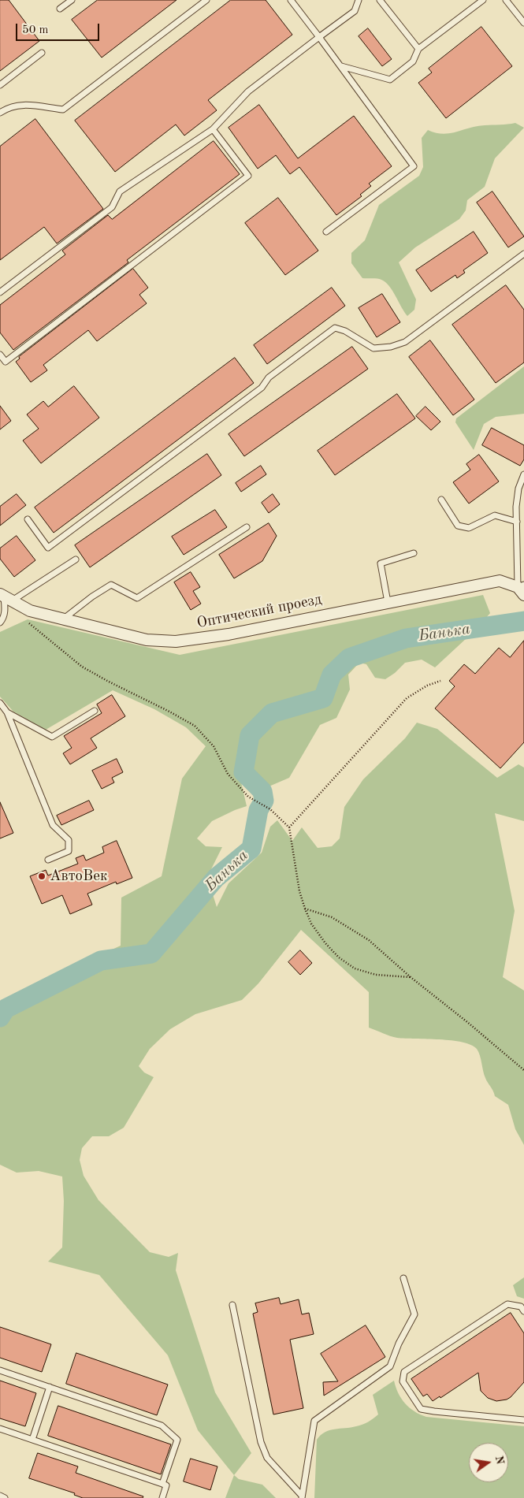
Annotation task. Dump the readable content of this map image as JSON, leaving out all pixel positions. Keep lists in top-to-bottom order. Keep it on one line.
{"streets":{"street":["Оптический проезд"]},"water":["Банька"],"places":["АвтоВек"],"scale_bar":"50 m","north":"right"}
